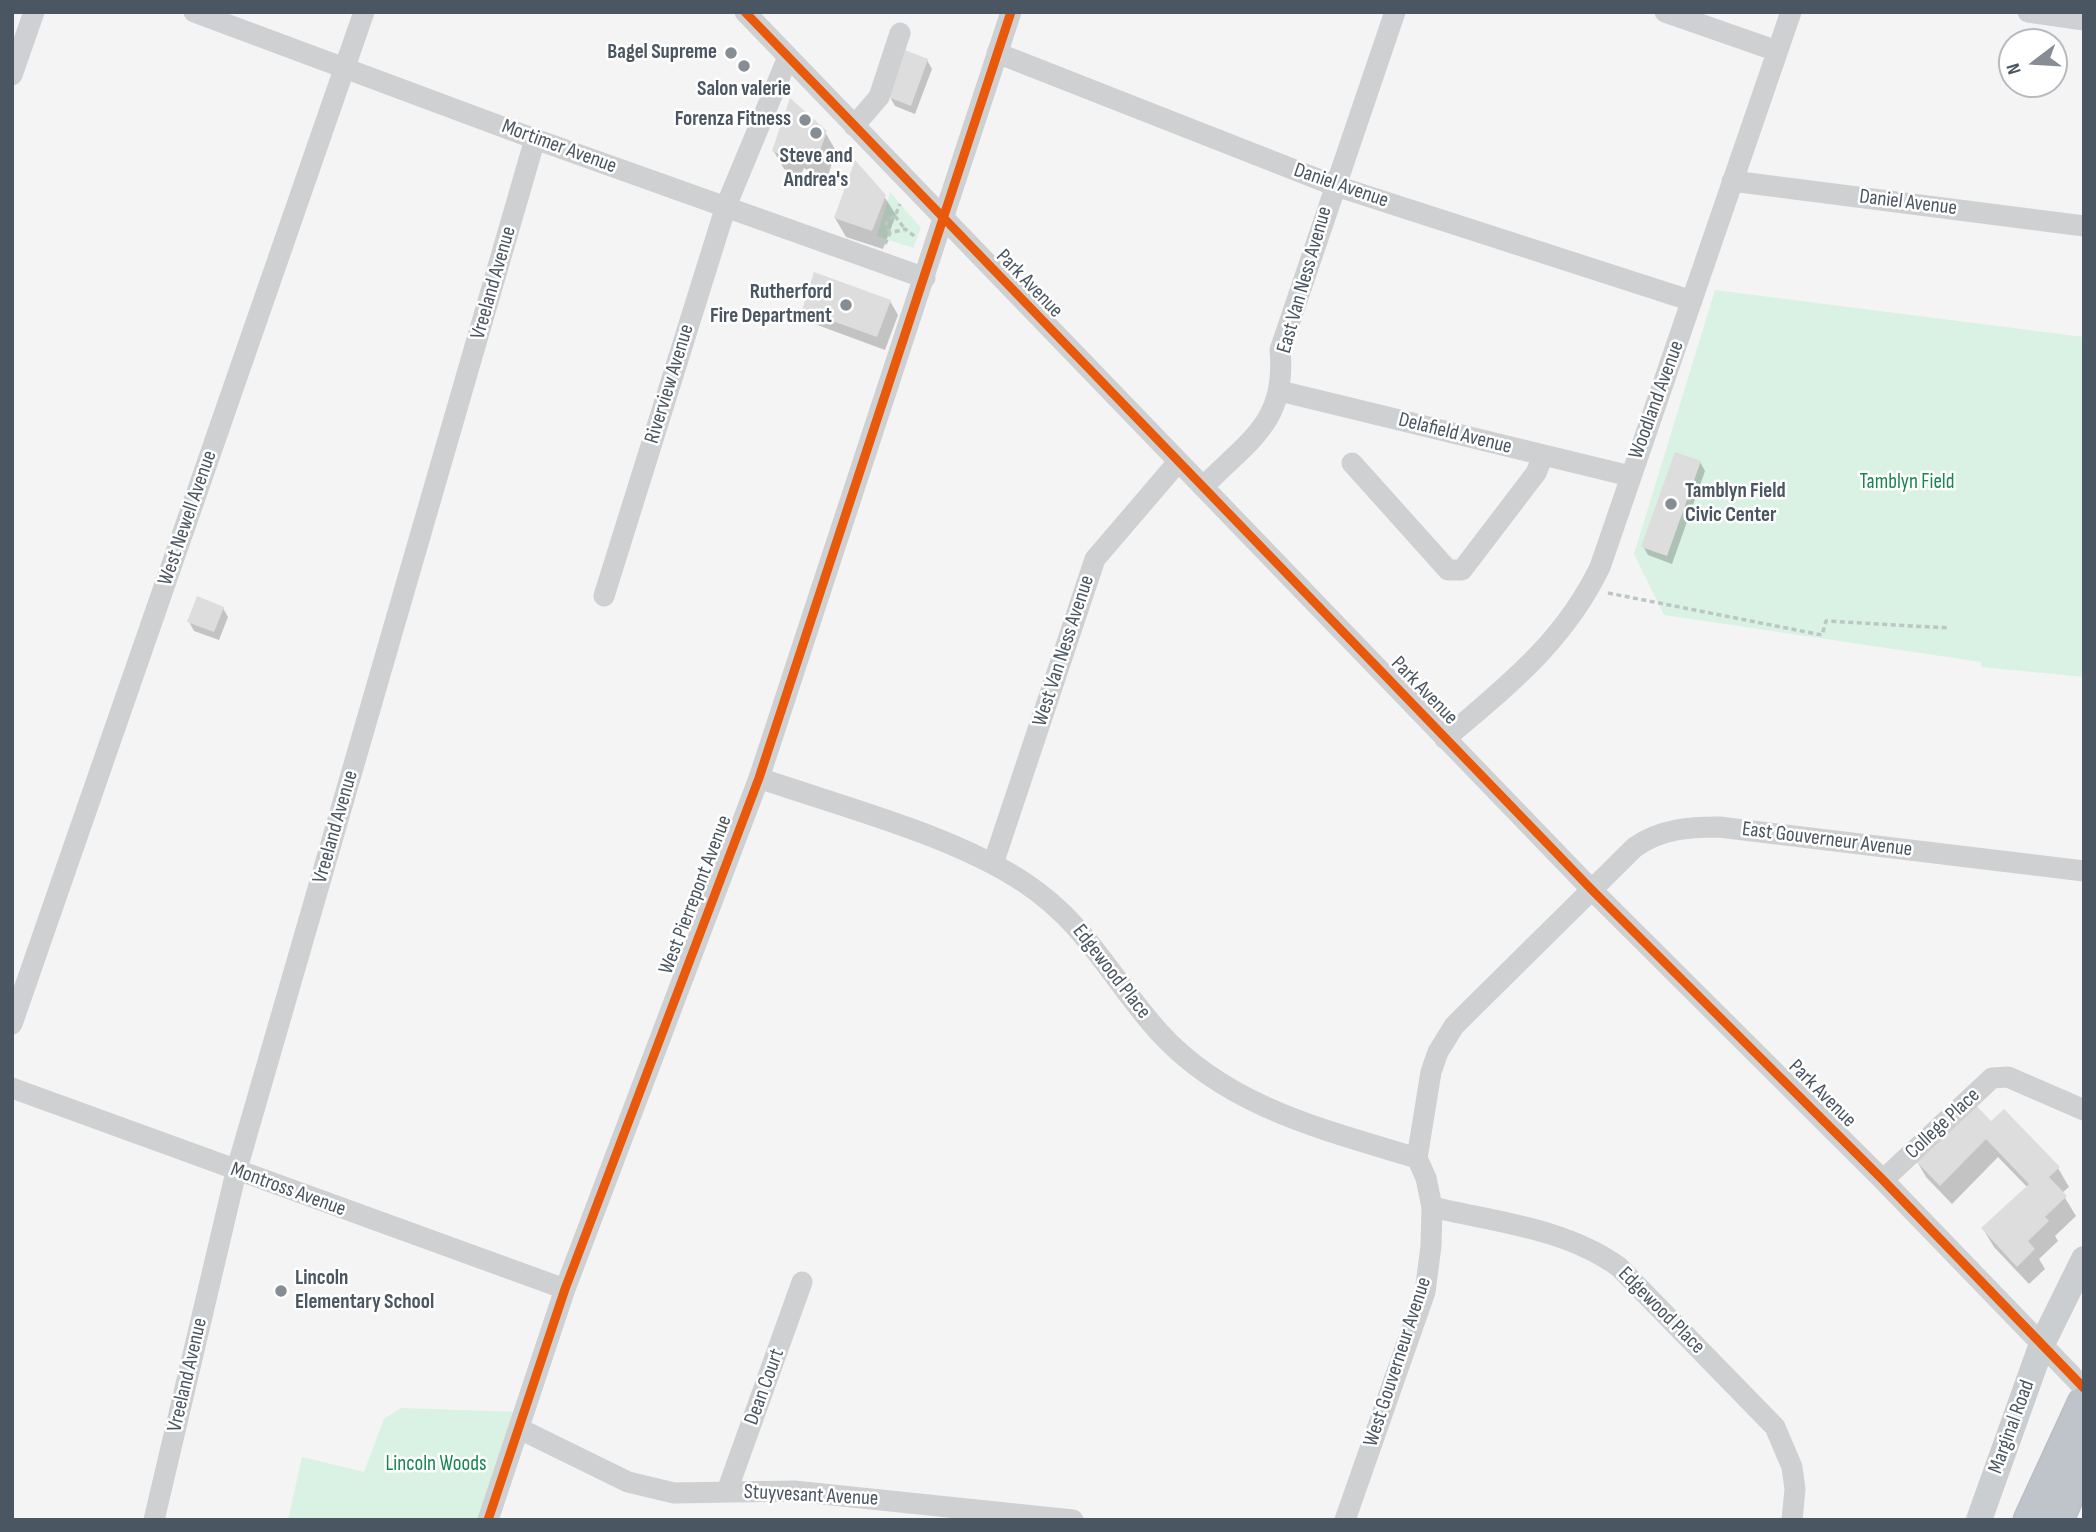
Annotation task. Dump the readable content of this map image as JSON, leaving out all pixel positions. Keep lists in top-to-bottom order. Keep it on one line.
{"streets":{"main road":["Marginal Road"],"street":["Mortimer Avenue","Daniel Avenue","East Van Ness Avenue","Vreeland Avenue","Park Avenue","Riverview Avenue","Woodland Avenue","Delafield Avenue","West Newell Avenue","West Van Ness Avenue","East Gouverneur Avenue","West Pierrepont Avenue","Edgewood Place","College Place","Montross Avenue","West Gouverneur Avenue","Dean Court","Stuyvesant Avenue"]},"crossings":[["Mortimer Avenue","Vreeland Avenue"],["Mortimer Avenue","Riverview Avenue"],["Mortimer Avenue","West Newell Avenue"],["Mortimer Avenue","West Pierrepont Avenue"],["Daniel Avenue","East Van Ness Avenue"],["Daniel Avenue","Woodland Avenue"],["Daniel Avenue","West Pierrepont Avenue"],["East Van Ness Avenue","Park Avenue"],["East Van Ness Avenue","Delafield Avenue"],["Vreeland Avenue","Montross Avenue"],["Park Avenue","Riverview Avenue"],["Park Avenue","Woodland Avenue"],["Park Avenue","West Van Ness Avenue"],["Park Avenue","East Gouverneur Avenue"],["Park Avenue","West Pierrepont Avenue"],["Park Avenue","College Place"],["Park Avenue","West Gouverneur Avenue"],["Park Avenue","Marginal Road"],["Woodland Avenue","Delafield Avenue"],["West Van Ness Avenue","Edgewood Place"],["East Gouverneur Avenue","West Gouverneur Avenue"],["West Pierrepont Avenue","Edgewood Place"],["West Pierrepont Avenue","Montross Avenue"],["West Pierrepont Avenue","Stuyvesant Avenue"],["Edgewood Place","West Gouverneur Avenue"],["Dean Court","Stuyvesant Avenue"]],"parks":["Tamblyn Field","Lincoln Woods"],"places":["Bagel Supreme","Salon valerie","Forenza Fitness","Steve and Andrea's","Rutherford Fire Department","Tamblyn Field Civic Center","Lincoln Elementary School"],"north":"left"}
